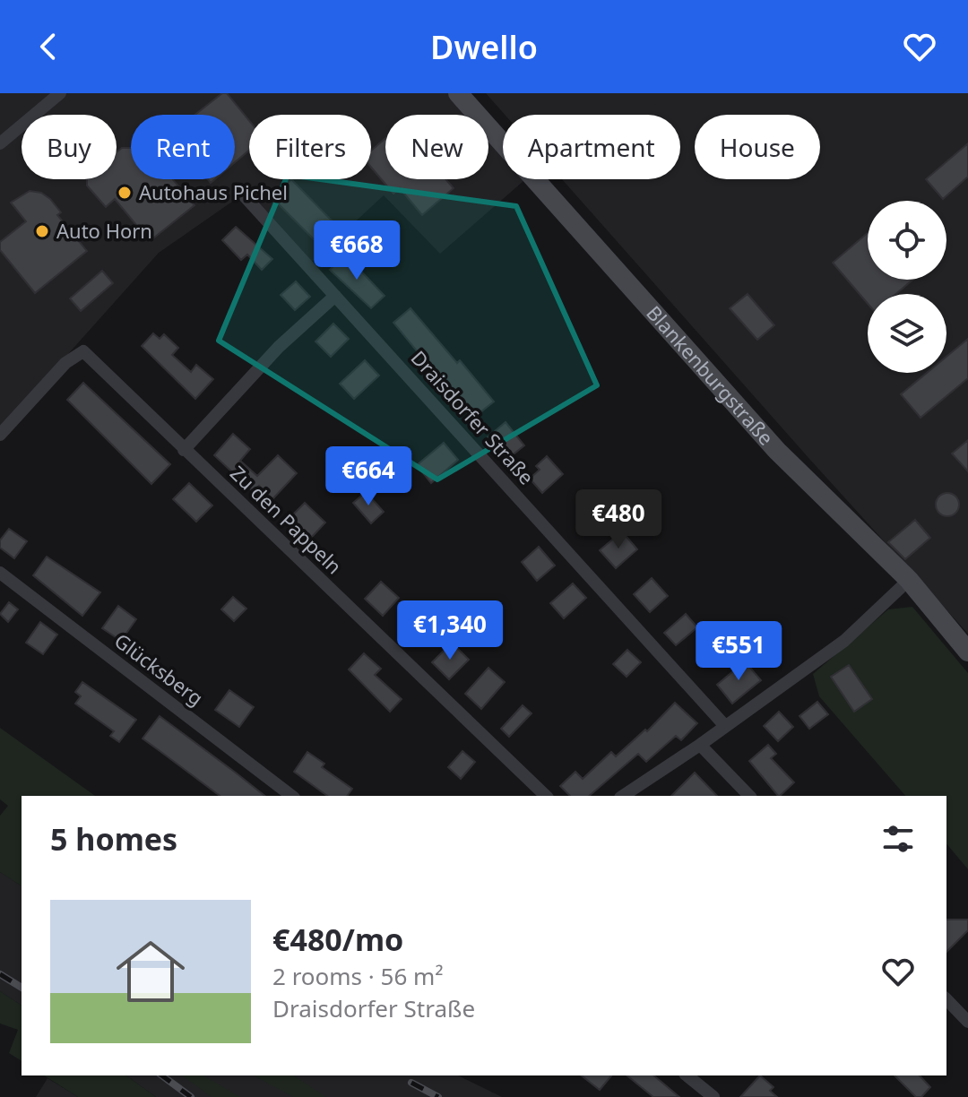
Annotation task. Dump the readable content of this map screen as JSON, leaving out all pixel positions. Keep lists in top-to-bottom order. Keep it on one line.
{"streets":{"main road":["Blankenburgstraße"],"street":["Draisdorfer Straße","Zu den Pappeln","Glücksberg"]},"places":["Autohaus Pichel","Auto Horn"],"page":{"header":"Dwello","chip":["Buy","Rent","Filters","New","Apartment","House"],"price":["€668","€664","€480","€1,340","€551"],"heading":"5 homes","list":[{"name":"€480/mo","note":"2 rooms · 56 m² · Draisdorfer Straße"}]}}
